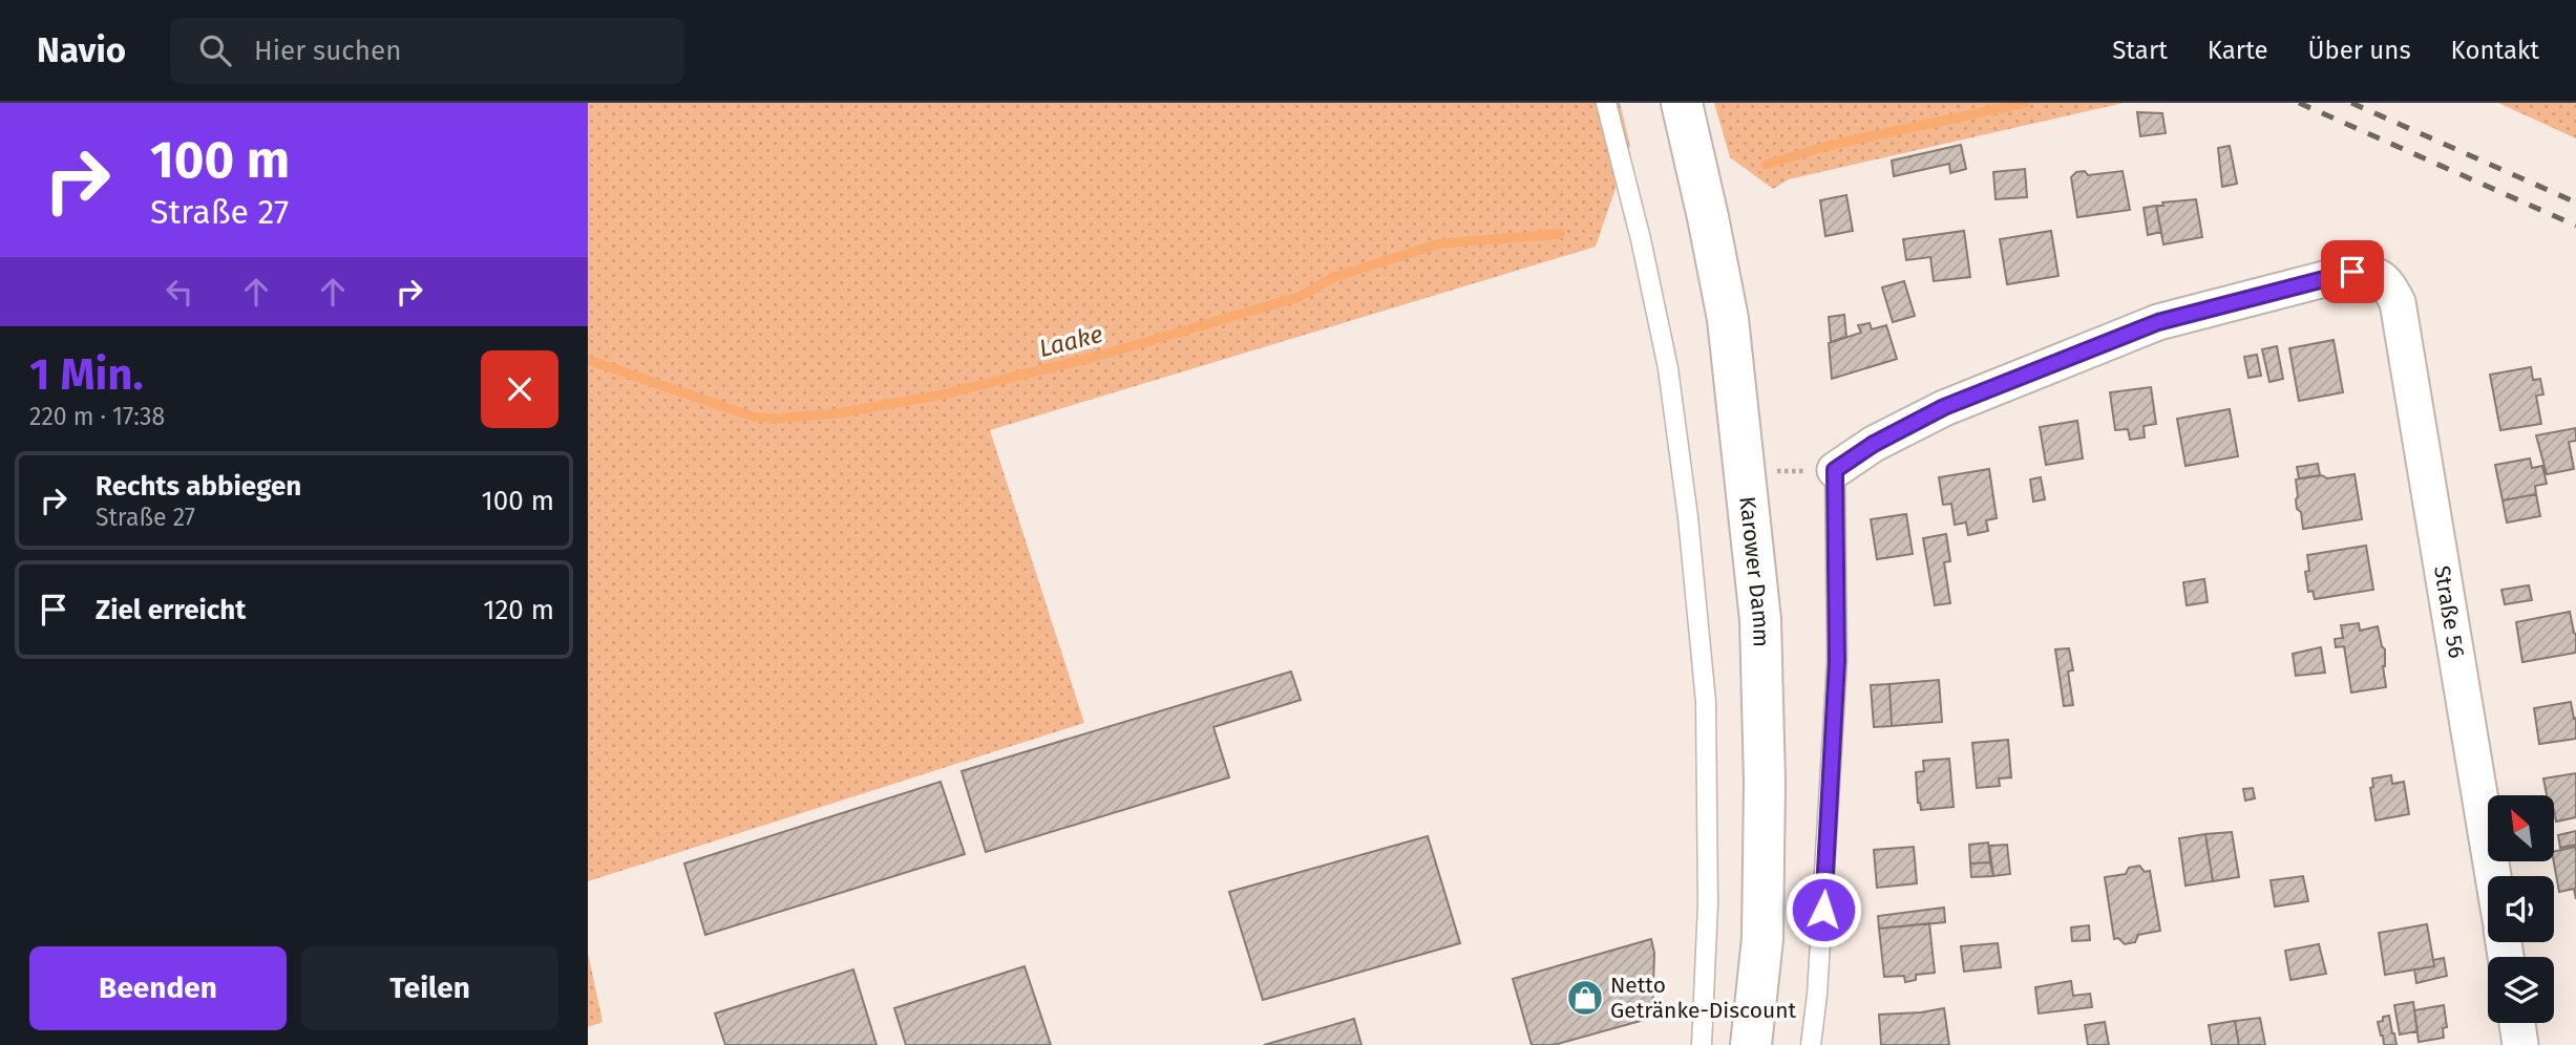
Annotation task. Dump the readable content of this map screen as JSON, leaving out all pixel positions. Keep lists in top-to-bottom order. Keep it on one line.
{"streets":{"main road":["Karower Damm"],"street":["Straße 56"]},"water":["Laake"],"places":{"shop":["Netto Getränke-Discount"]},"north":"top left","page":{"header":"Navio","search":"Hier suchen","nav":["Start","Karte","Über uns","Kontakt"],"turn":["100 m","Straße 27"],"heading":["1 Min.","220 m · 17:38"],"list":[{"name":"Rechts abbiegen","note":"Straße 27","value":"100 m"},{"name":"Ziel erreicht","value":"120 m"}],"buttons":["Beenden","Teilen"]}}
